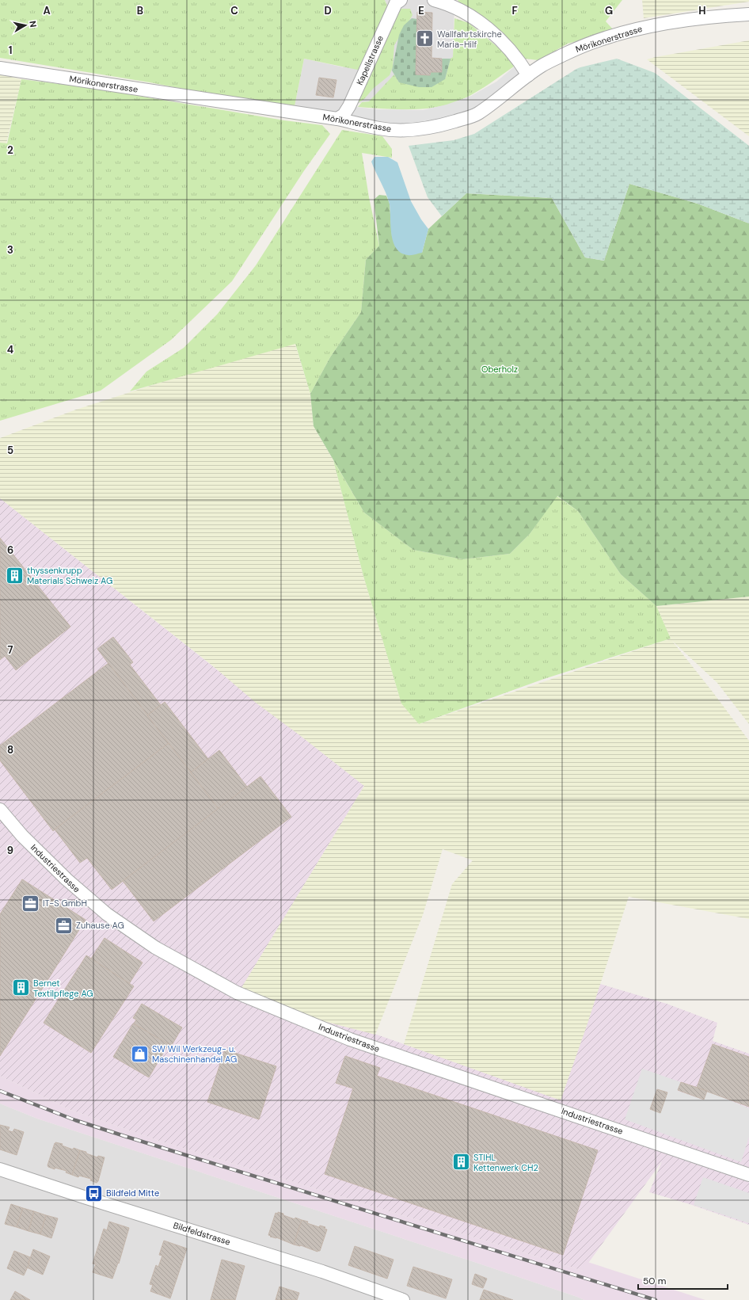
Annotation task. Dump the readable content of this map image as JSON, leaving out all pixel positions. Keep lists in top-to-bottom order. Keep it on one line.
{"streets":{"street":["Mörikonerstrasse","Kapellstrasse","Industriestrasse","Bildfeldstrasse"]},"crossings":[["Mörikonerstrasse","Kapellstrasse"]],"parks":["Oberholz"],"places":{"church":["Wallfahrtskirche Maria-Hilf"],"building":["thyssenkrupp Materials Schweiz AG","Bernet Textilpflege AG","STIHL Kettenwerk CH2"],"office":["IT-S GmbH","Zuhause AG"],"shop":["SW Wil Werkzeug- u. Maschinenhandel AG"],"bus stop":["Bildfeld Mitte"]},"scale_bar":"50 m","north":"right","grid":{"columns":["A","B","C","D","E","F","G","H"],"rows":["1","2","3","4","5","6","7","8","9"]}}
